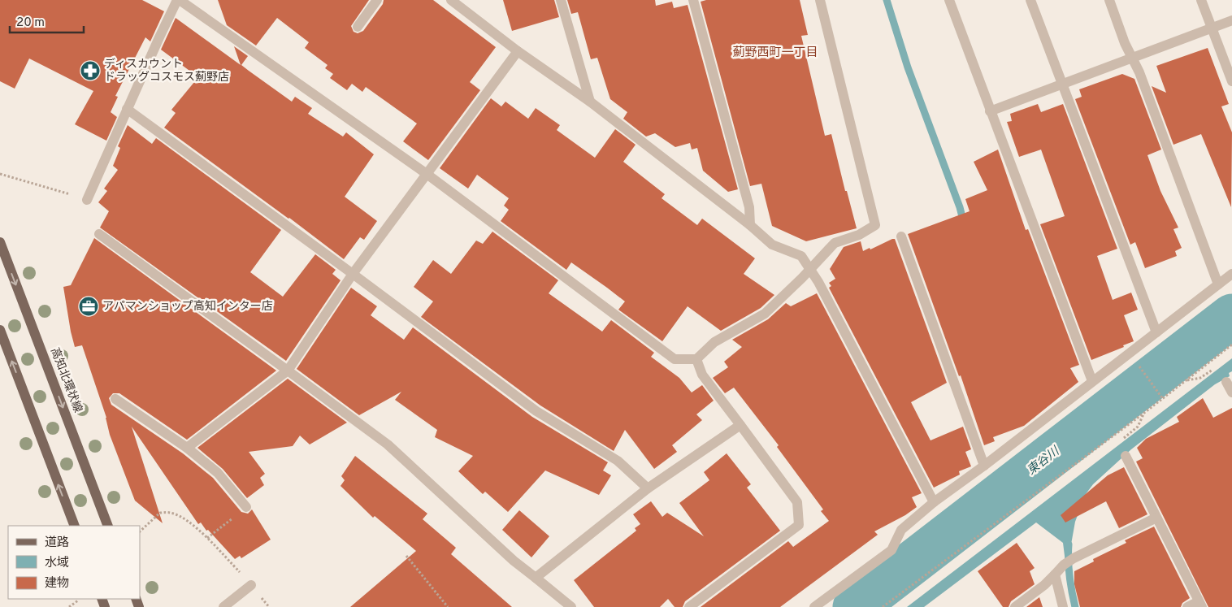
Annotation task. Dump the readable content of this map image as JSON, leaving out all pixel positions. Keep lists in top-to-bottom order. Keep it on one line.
{"streets":{"main road":["高知北環状線"]},"districts":["薊野西町一丁目"],"water":["東谷川"],"places":{"pharmacy":["ディスカウント ドラッグコスモス薊野店"],"office":["アパマンショップ高知インター店"]},"legend":["道路","水域","建物"],"scale_bar":"20 m"}
